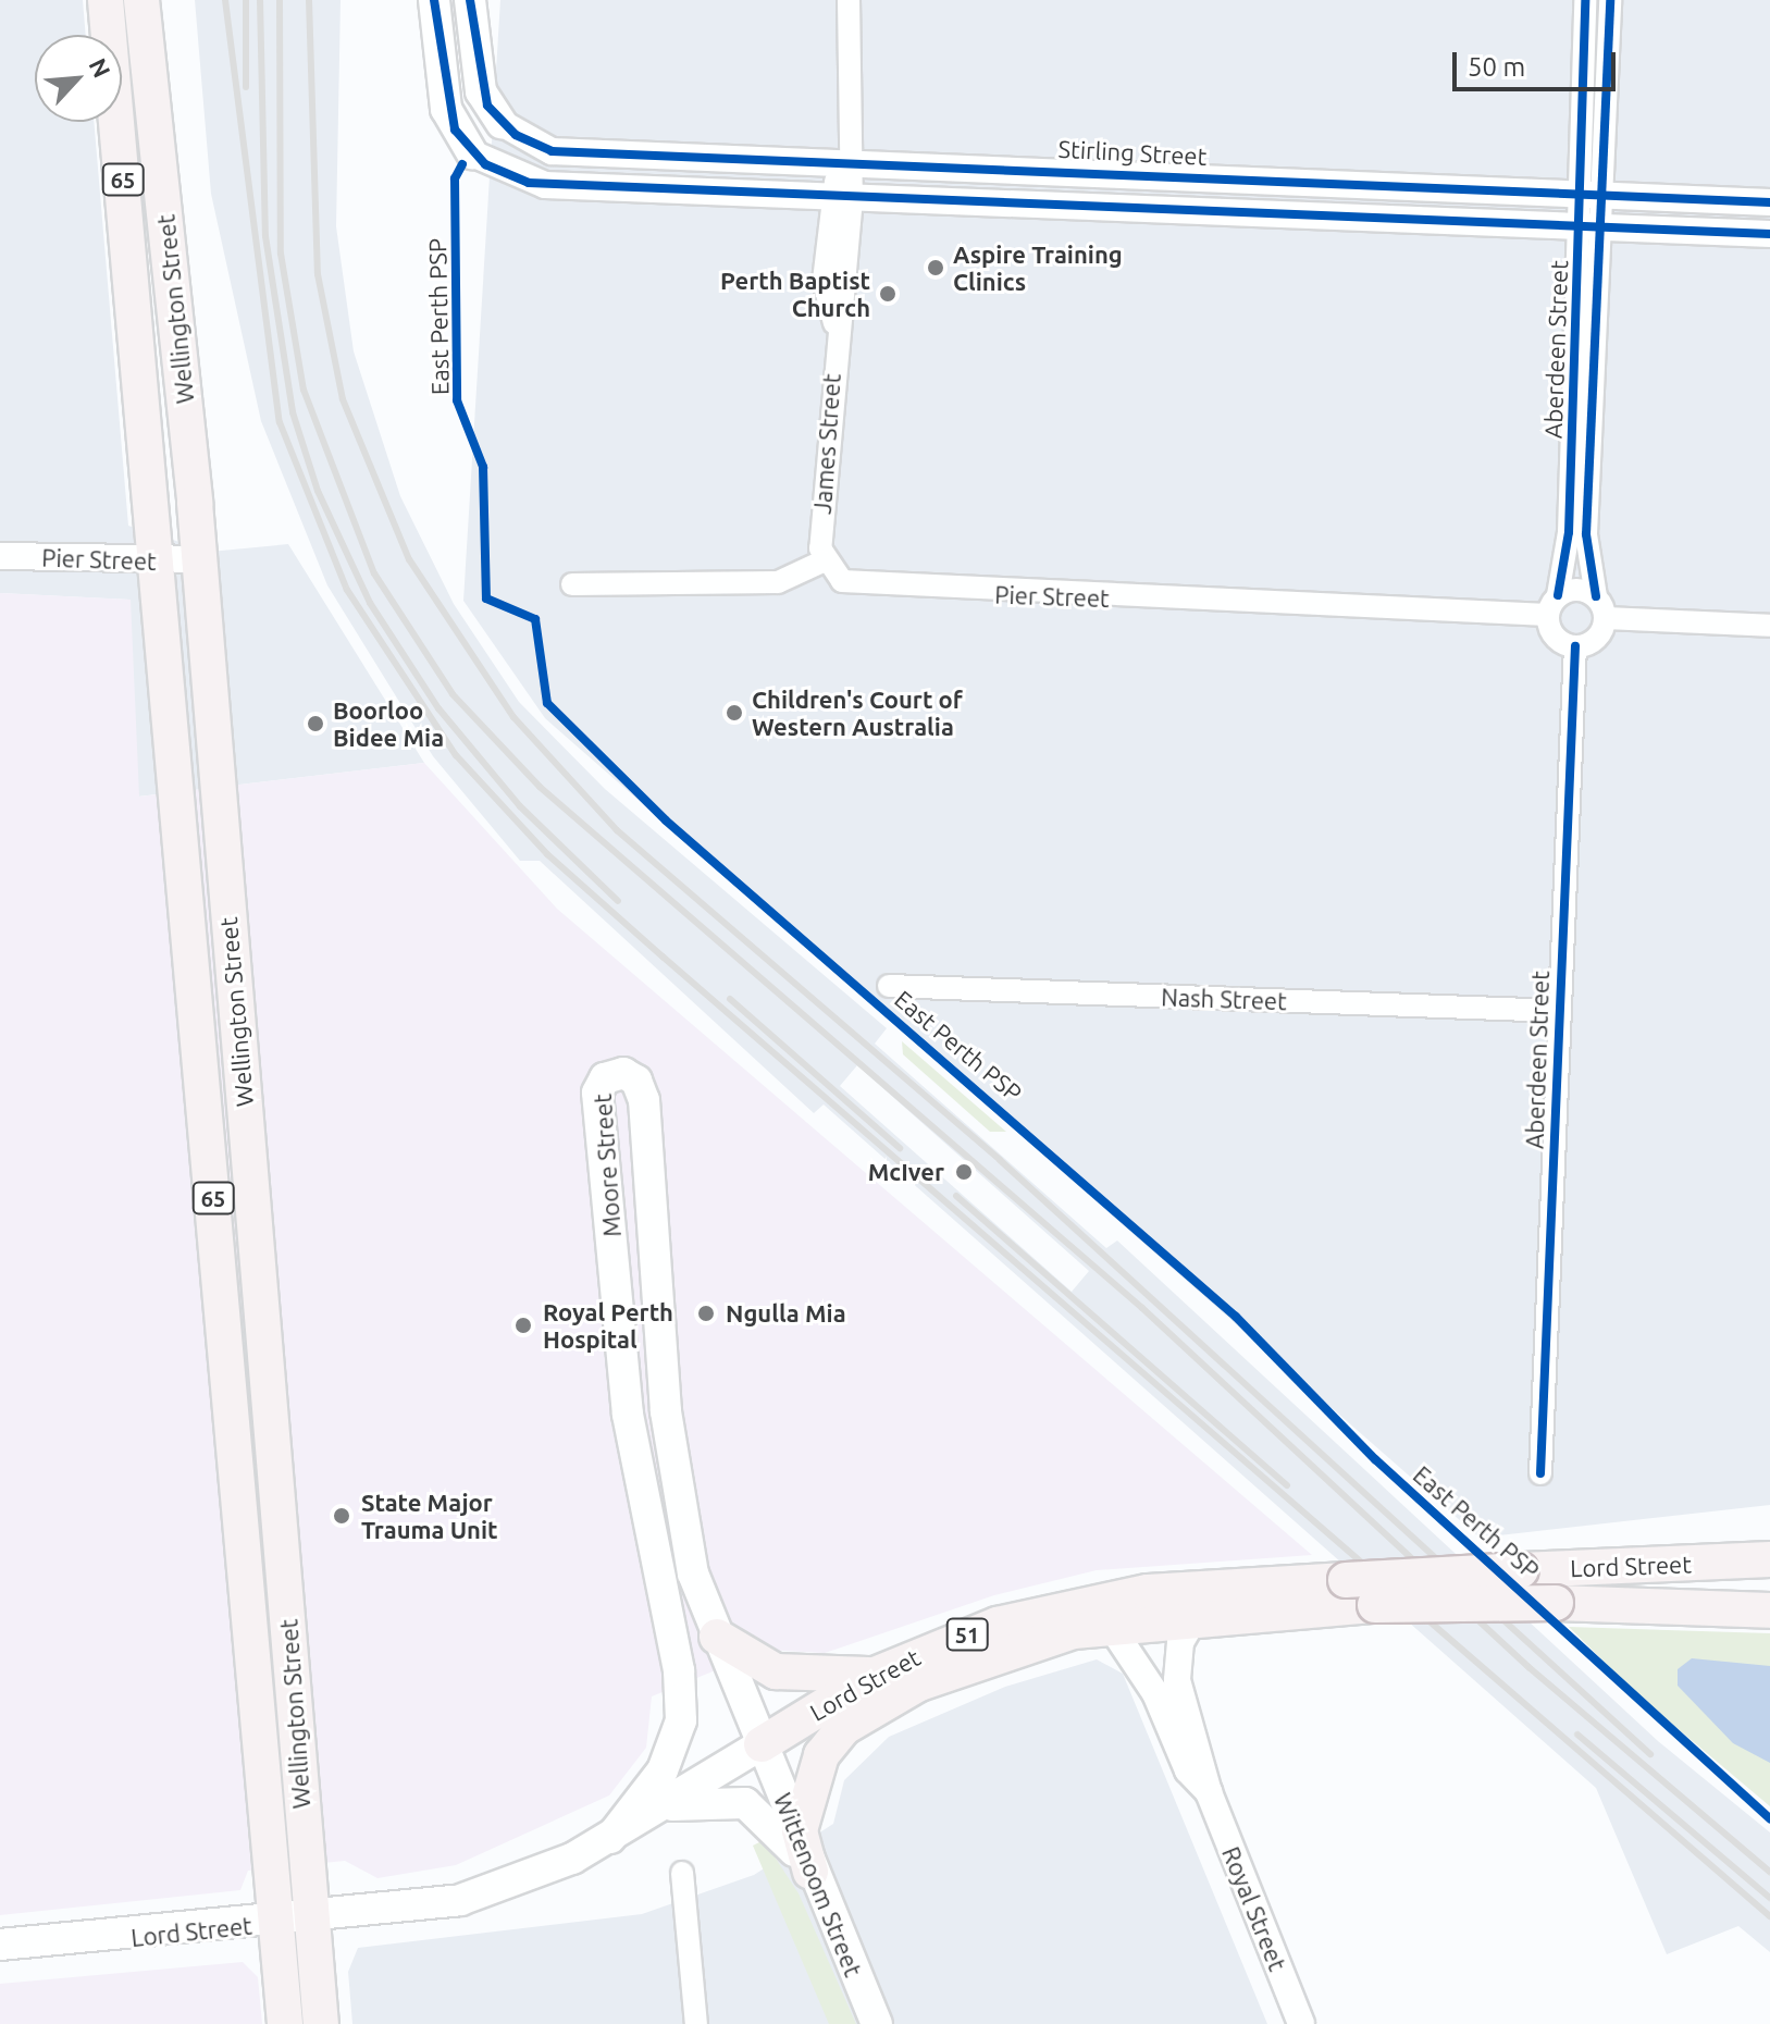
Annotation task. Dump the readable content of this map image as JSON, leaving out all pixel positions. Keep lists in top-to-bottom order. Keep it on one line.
{"streets":{"main road":["65","Wellington Street","Moore Street","Lord Street","51","Wittenoom Street"],"street":["Stirling Street","Aberdeen Street","James Street","Pier Street","Nash Street","Royal Street"],"cycle path":["East Perth PSP"]},"crossings":[["Stirling Street","Aberdeen Street"],["Stirling Street","James Street"],["Wellington Street","Pier Street"],["Wellington Street","Lord Street"],["Aberdeen Street","Pier Street"],["Aberdeen Street","Nash Street"],["James Street","Pier Street"],["Moore Street","Lord Street"],["Moore Street","Wittenoom Street"],["Lord Street","Wittenoom Street"],["Lord Street","Royal Street"]],"places":["Aspire Training Clinics","Perth Baptist Church","Children's Court of Western Australia","Boorloo Bidee Mia","McIver","Ngulla Mia","Royal Perth Hospital","State Major Trauma Unit"],"scale_bar":"50 m","north":"top right"}
